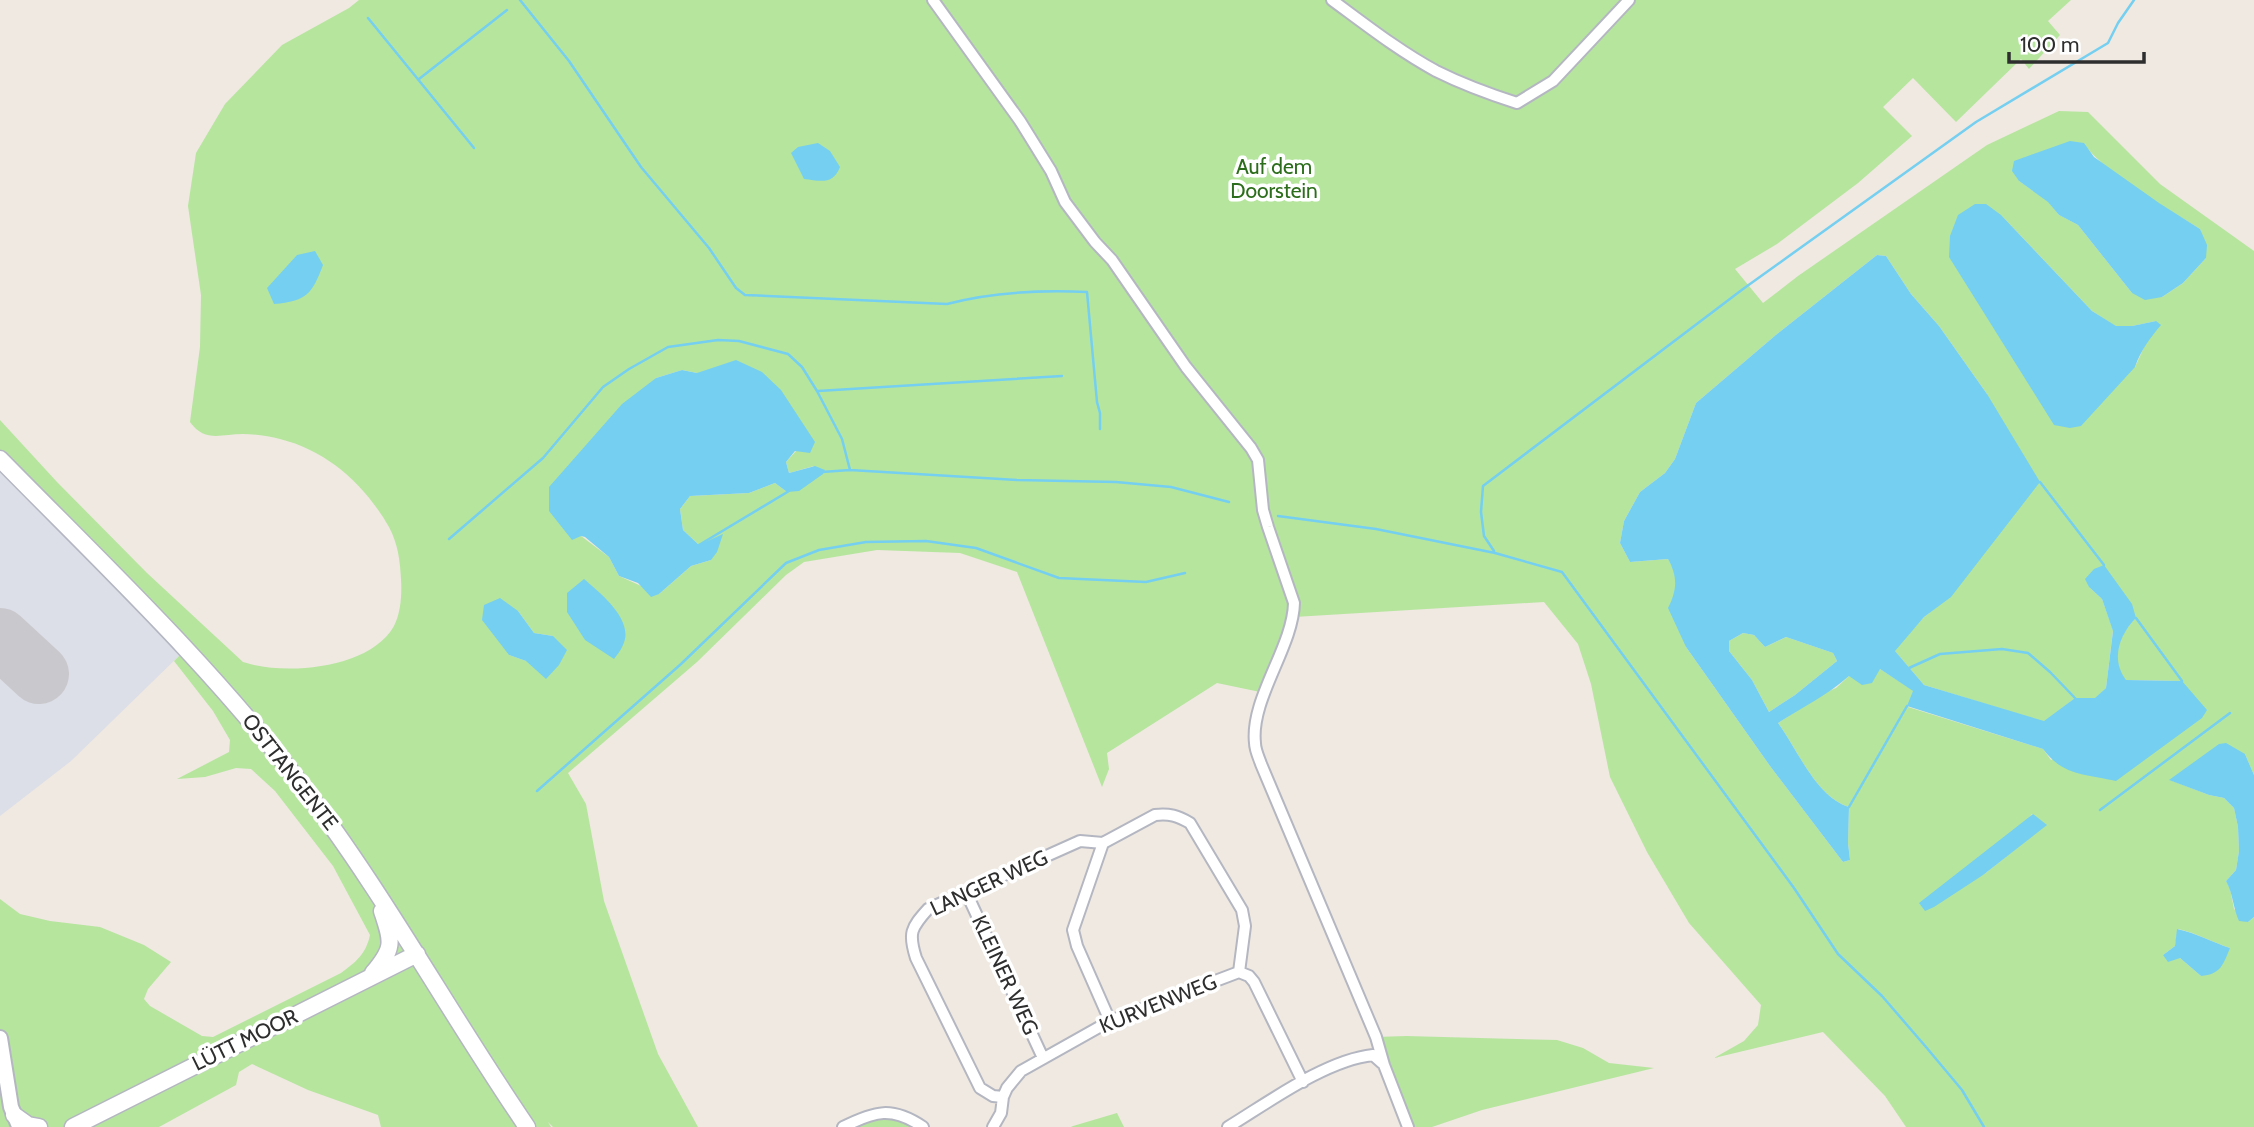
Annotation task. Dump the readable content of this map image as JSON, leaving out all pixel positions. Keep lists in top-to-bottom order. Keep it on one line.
{"streets":{"main road":["OSTTANGENTE","LÜTT MOOR"],"street":["LANGER WEG","KLEINER WEG","KURVENWEG"]},"crossings":[["OSTTANGENTE","LÜTT MOOR"],["LANGER WEG","KLEINER WEG"],["LANGER WEG","KURVENWEG"],["KLEINER WEG","KURVENWEG"]],"parks":["Auf dem Doorstein"],"scale_bar":"100 m"}
